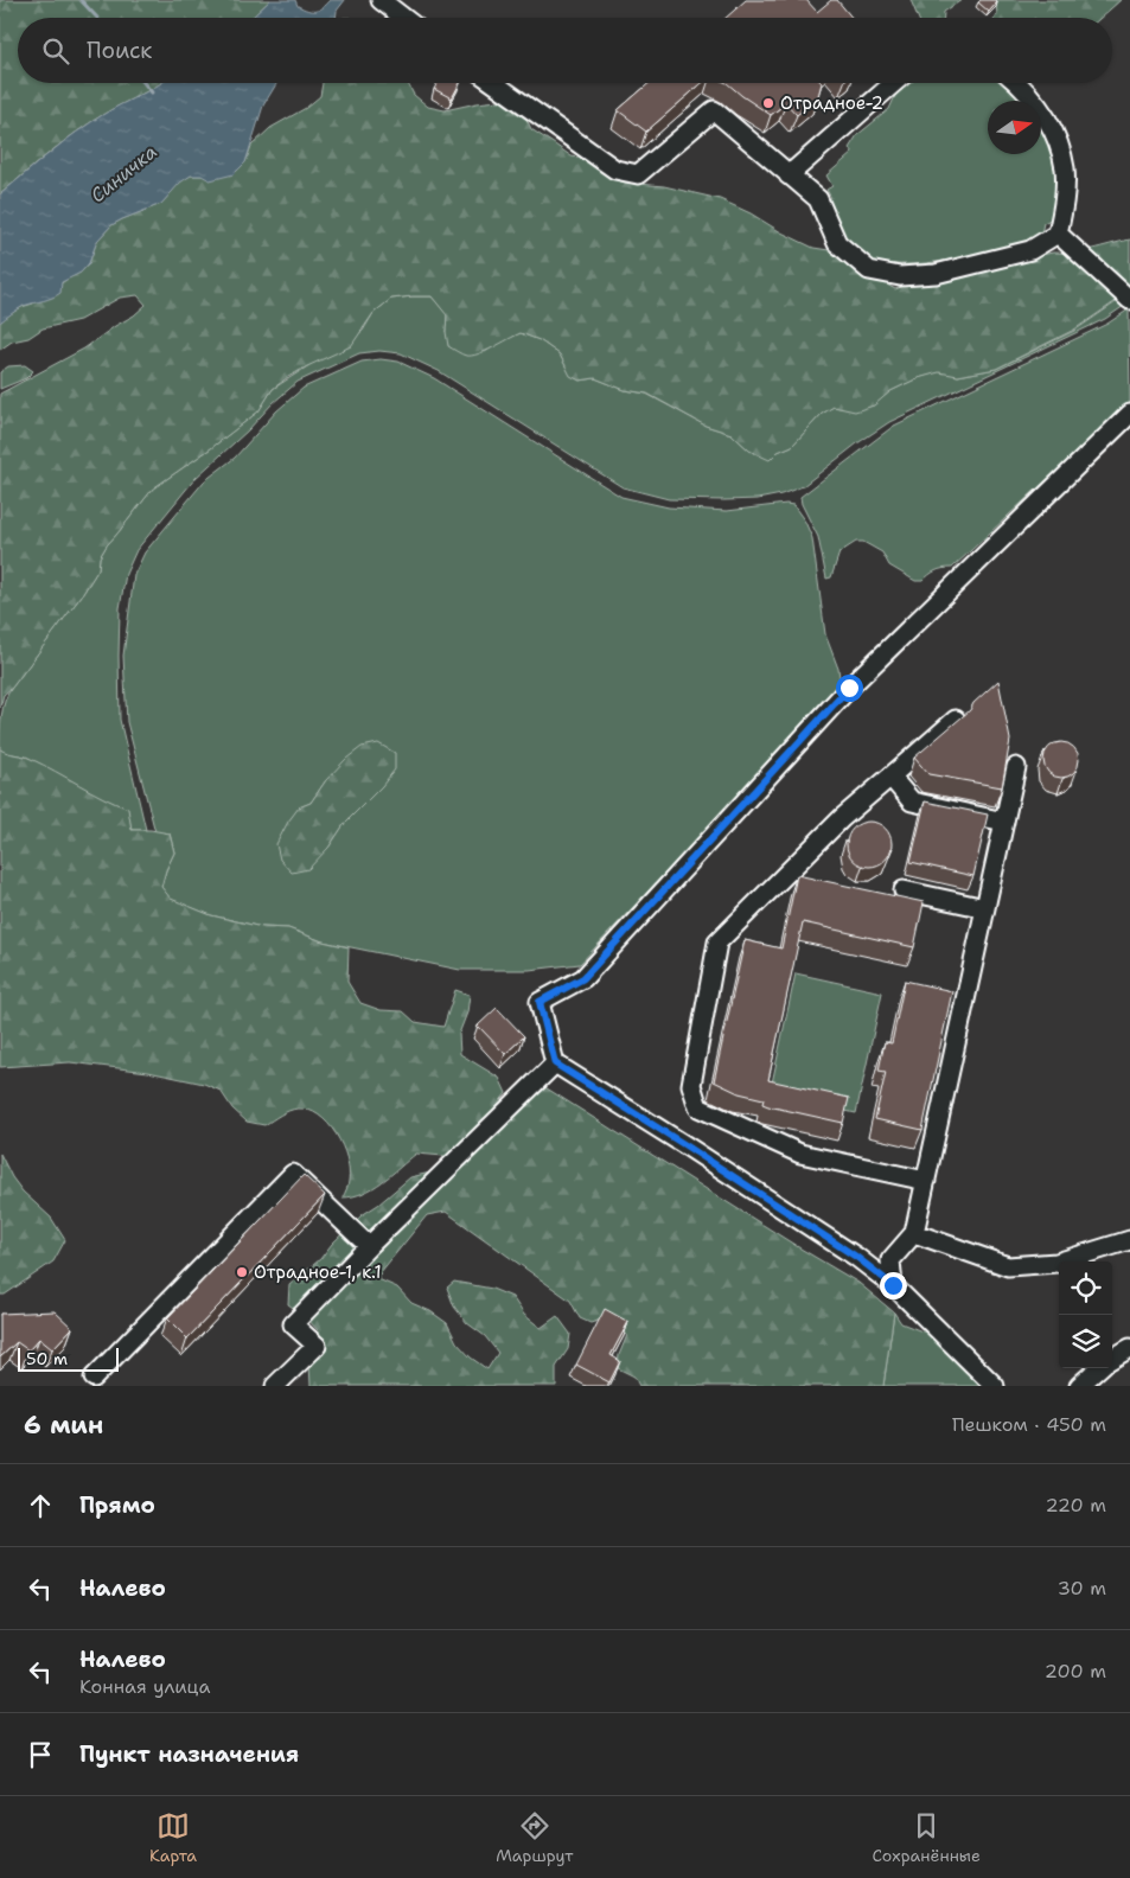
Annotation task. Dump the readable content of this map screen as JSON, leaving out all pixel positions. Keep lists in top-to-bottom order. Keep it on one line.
{"water":["Синичка"],"places":["Отрадное-2","Отрадное-1, к.1"],"scale_bar":"50 m","north":"right","page":{"search":"Поиск","scale":"50 m","heading":["6 мин","Пешком · 450 m"],"list":[["Прямо","220 m"],["Налево","30 m"],["Налево","Конная улица","200 m"],"Пункт назначения"],"nav":["Карта","Маршрут","Сохранённые"]}}
